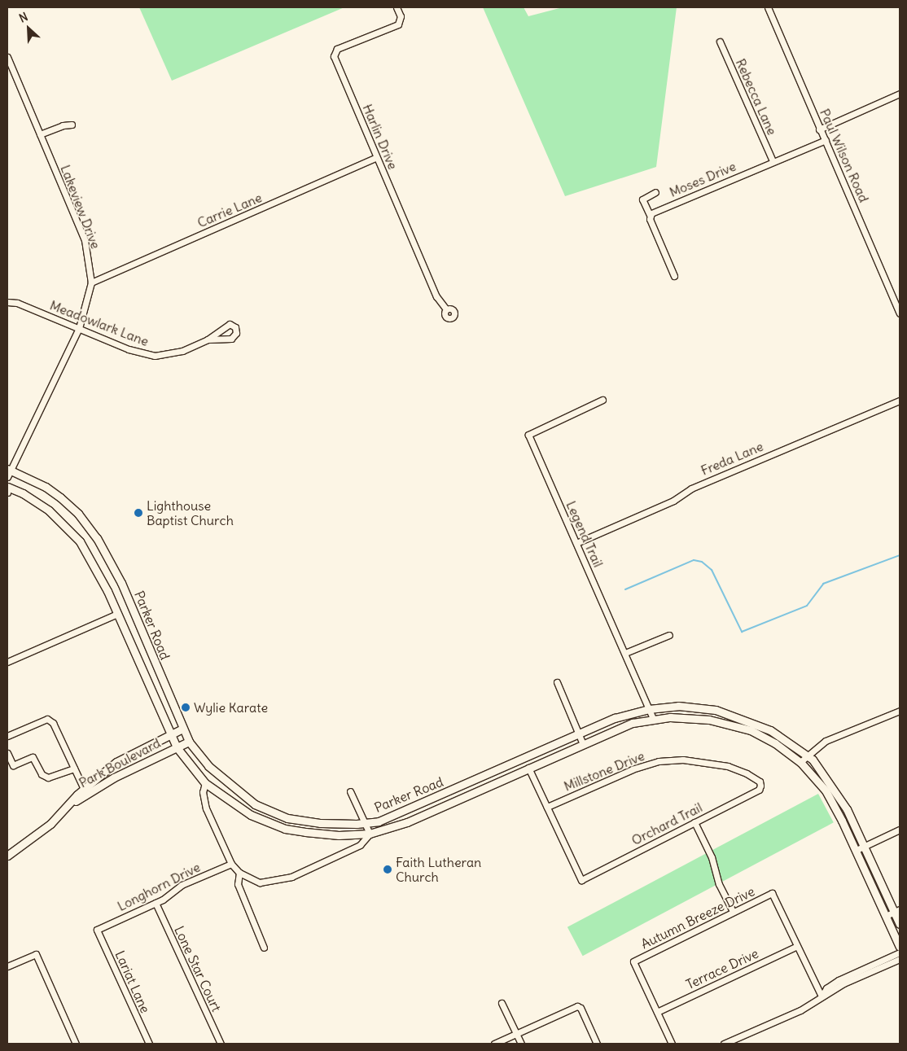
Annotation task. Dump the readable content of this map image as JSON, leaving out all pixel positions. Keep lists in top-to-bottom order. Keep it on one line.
{"streets":{"main road":["Parker Road","Park Boulevard"],"street":["Rebecca Lane","Harlin Drive","Paul Wilson Road","Moses Drive","Lakeview Drive","Carrie Lane","Meadowlark Lane","Freda Lane","Legend Trail","Millstone Drive","Orchard Trail","Longhorn Drive","Autumn Breeze Drive","Lone Star Court","Terrace Drive","Lariat Lane"]},"crossings":[["Rebecca Lane","Moses Drive"],["Harlin Drive","Carrie Lane"],["Paul Wilson Road","Moses Drive"],["Lakeview Drive","Carrie Lane"],["Lakeview Drive","Meadowlark Lane"],["Lakeview Drive","Parker Road"],["Freda Lane","Legend Trail"],["Legend Trail","Parker Road"],["Parker Road","Park Boulevard"],["Millstone Drive","Orchard Trail"],["Longhorn Drive","Lone Star Court"],["Longhorn Drive","Lariat Lane"],["Autumn Breeze Drive","Terrace Drive"]],"places":["Lighthouse Baptist Church","Wylie Karate","Faith Lutheran Church"],"north":"top left"}
